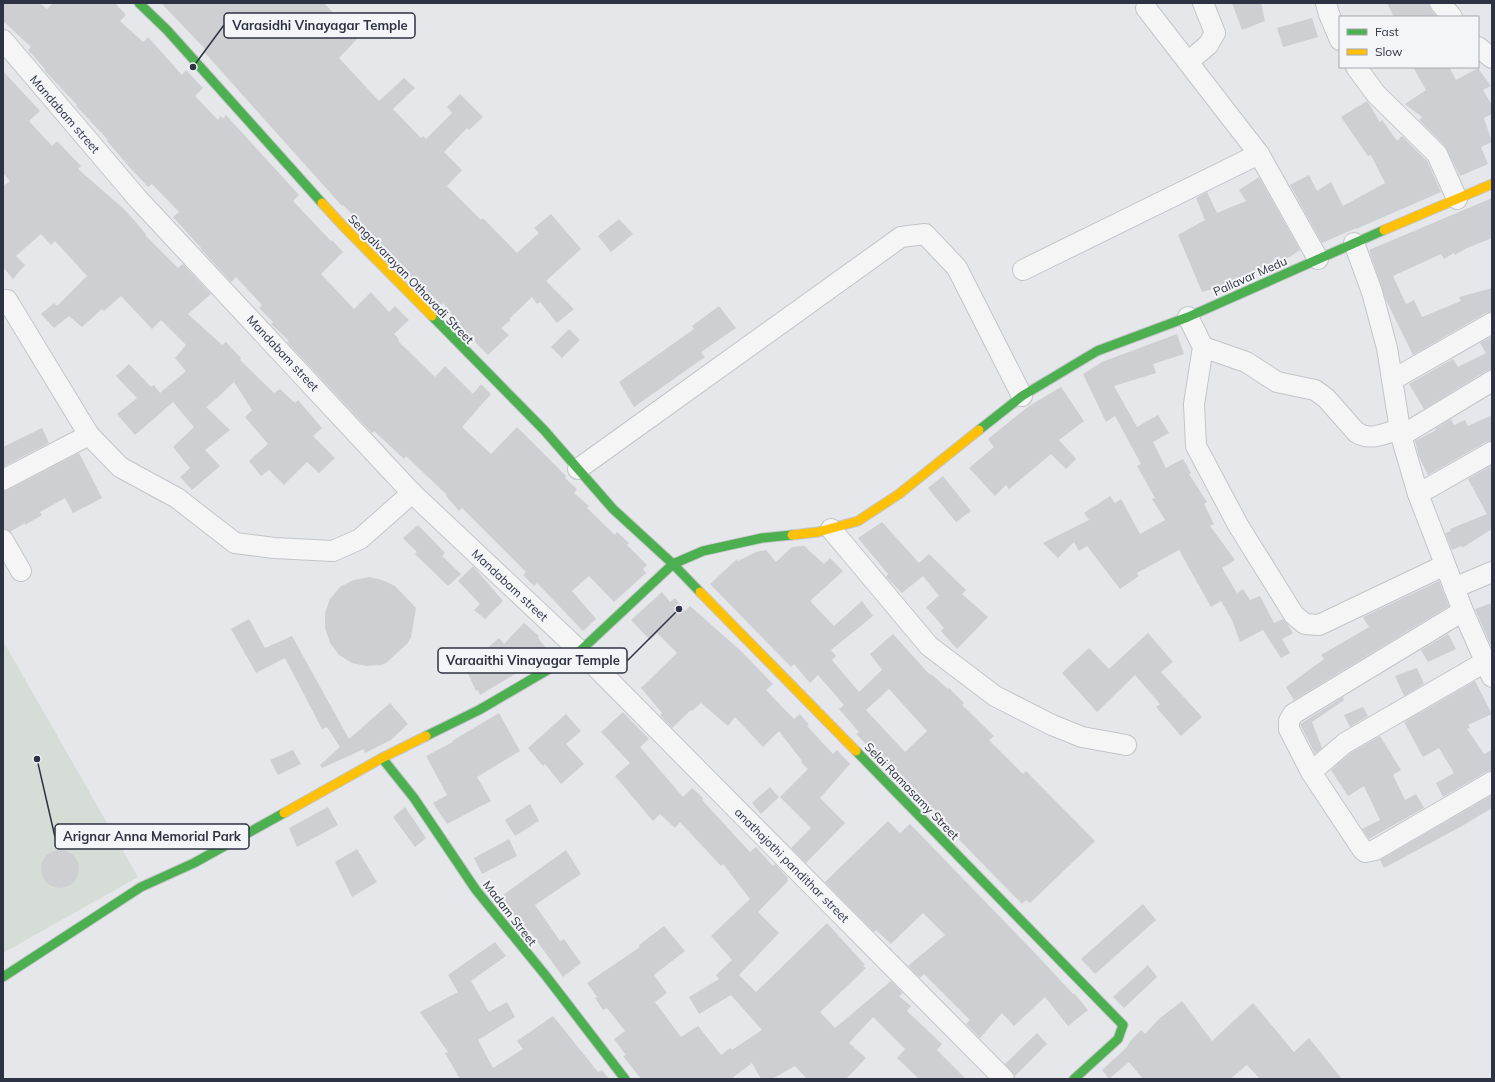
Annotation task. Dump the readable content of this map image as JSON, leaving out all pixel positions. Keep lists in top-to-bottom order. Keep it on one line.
{"streets":{"street":["Mandabam street","Pallavar Medu","Sengalvarayan Othavadi Street","Selai Ramasamy Street","anathajothi pandithar street","Madam Street"]},"crossings":[["Mandabam street","Pallavar Medu"],["Mandabam street","anathajothi pandithar street"],["Pallavar Medu","Sengalvarayan Othavadi Street"],["Pallavar Medu","Selai Ramasamy Street"],["Pallavar Medu","anathajothi pandithar street"],["Pallavar Medu","Madam Street"],["Sengalvarayan Othavadi Street","Selai Ramasamy Street"]],"places":["Varasidhi Vinayagar Temple","Varaaithi Vinayagar Temple","Arignar Anna Memorial Park"],"legend":["Fast","Slow"]}
